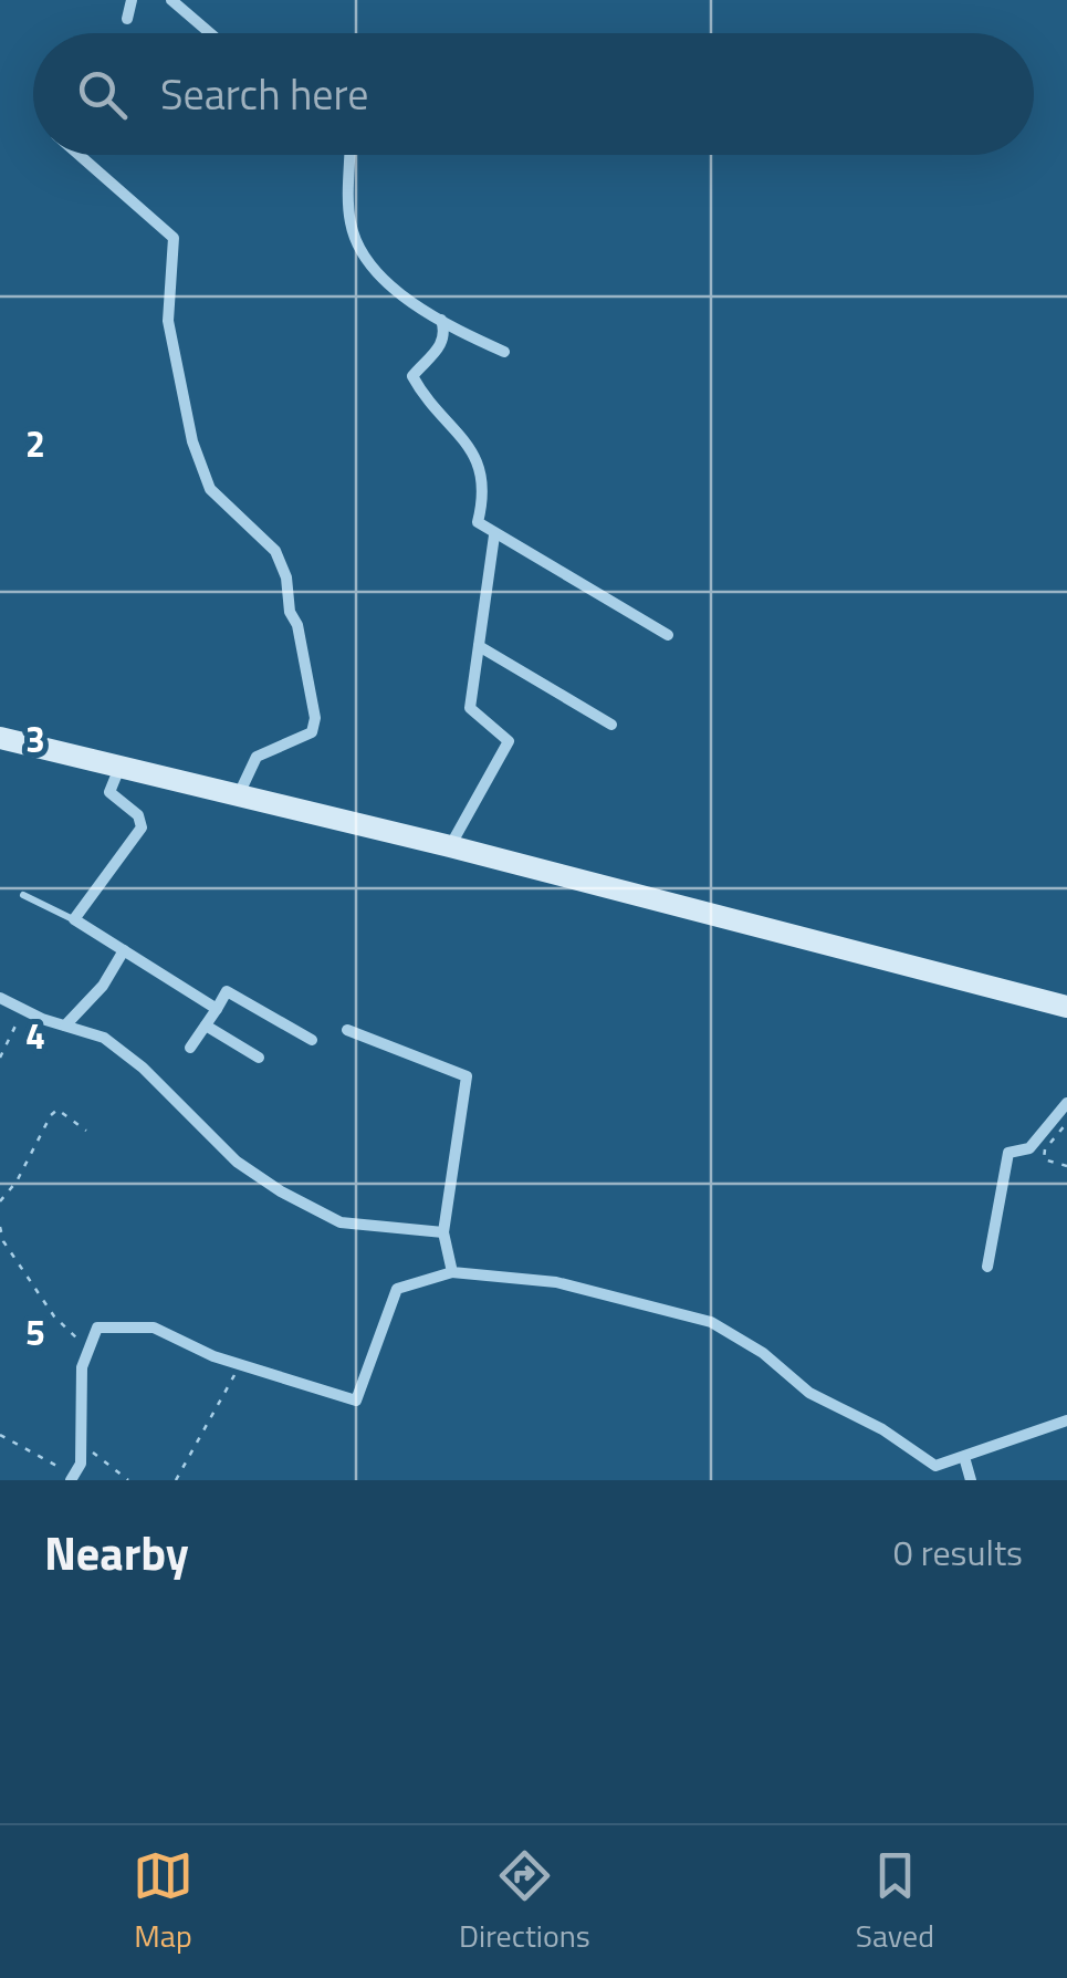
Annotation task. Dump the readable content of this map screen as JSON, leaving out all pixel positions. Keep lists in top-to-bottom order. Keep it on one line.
{"page":{"search":"Search here","heading":["Nearby","0 results"],"nav":["Map","Directions","Saved"]},"grid":{"rows":["2","3","4","5"]}}
